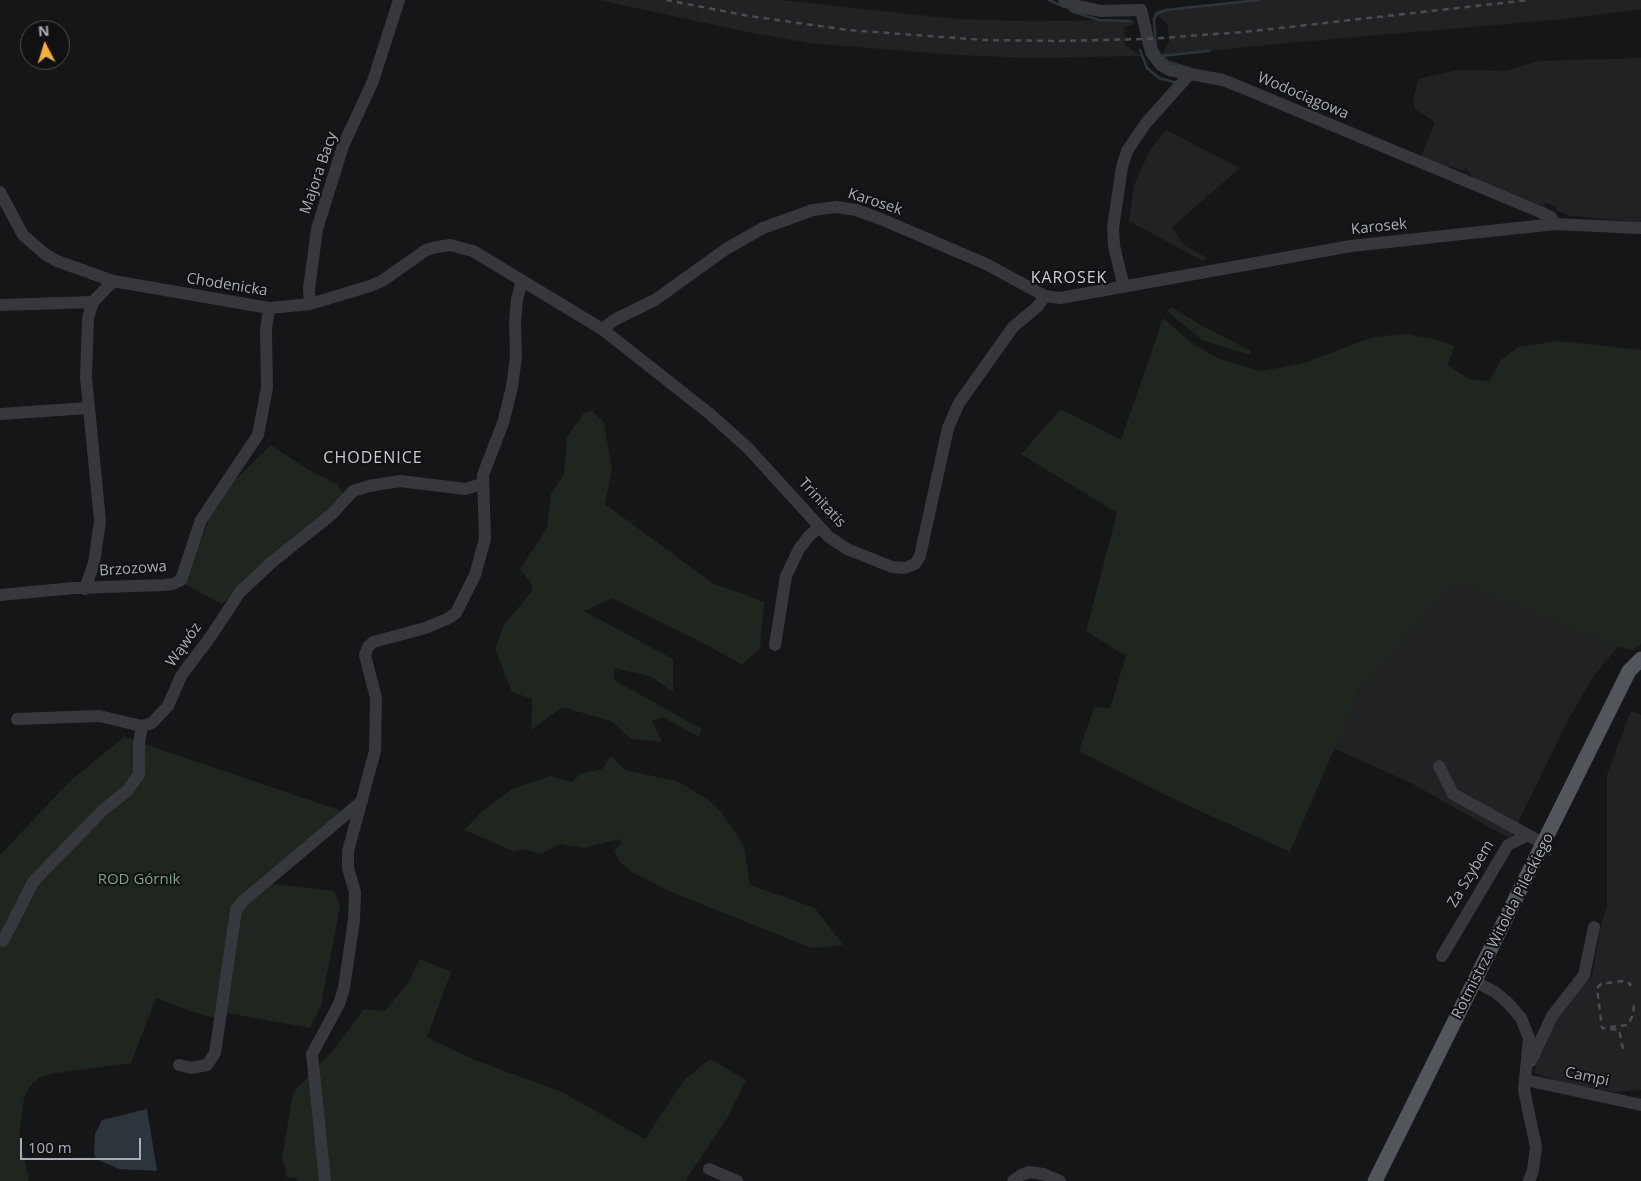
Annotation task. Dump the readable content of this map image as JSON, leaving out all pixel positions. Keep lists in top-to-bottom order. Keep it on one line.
{"streets":{"main road":["Rotmistrza Witolda Pileckiego"],"street":["Wodociągowa","Majora Bacy","Karosek","Chodenicka","Trinitatis","Brzozowa","Wąwóz","Za Szybem","Campi"]},"crossings":[["Wodociągowa","Karosek"],["Majora Bacy","Chodenicka"],["Karosek","Chodenicka"],["Karosek","Trinitatis"],["Chodenicka","Trinitatis"],["Chodenicka","Brzozowa"]],"districts":["KAROSEK","CHODENICE"],"parks":["ROD Górnik"],"scale_bar":"100 m","north":"top"}
